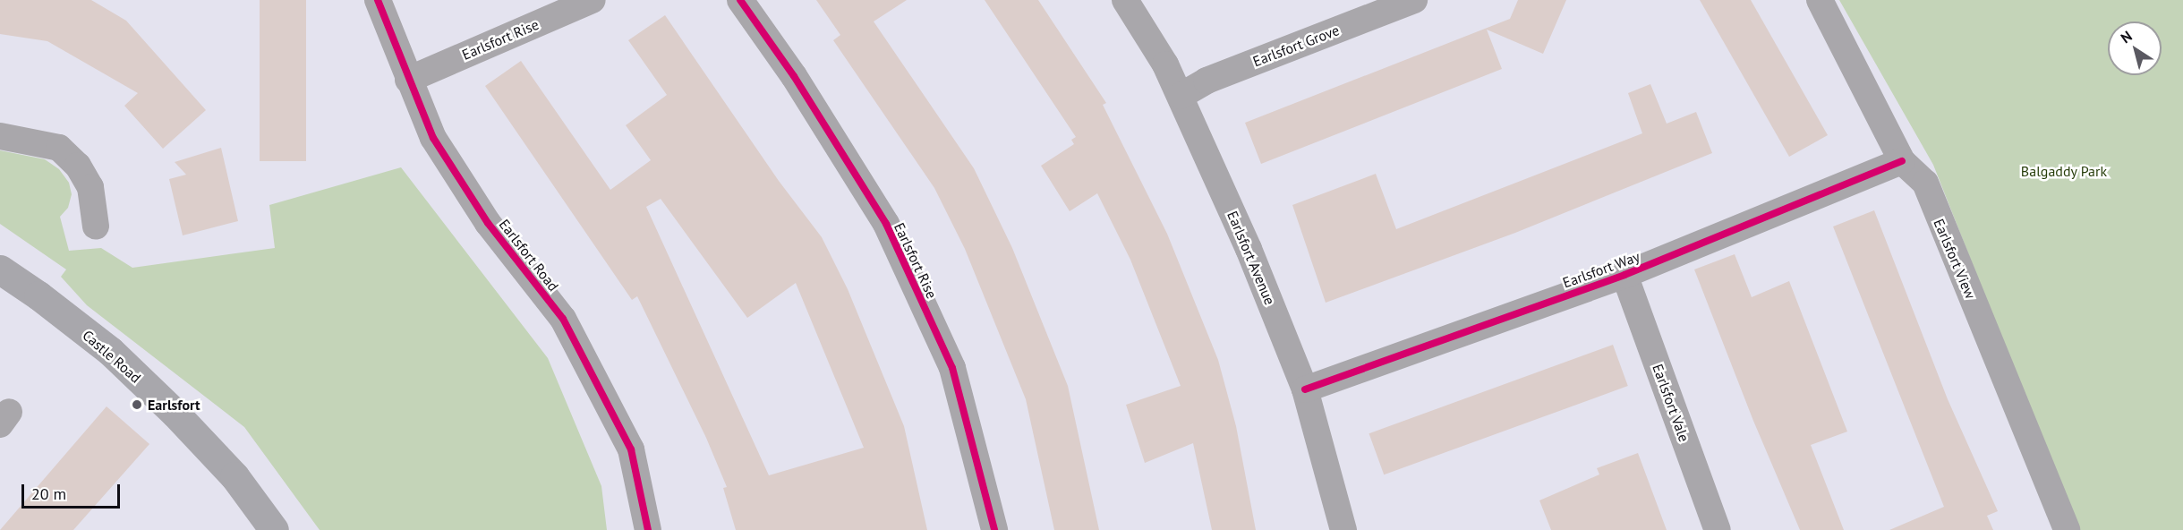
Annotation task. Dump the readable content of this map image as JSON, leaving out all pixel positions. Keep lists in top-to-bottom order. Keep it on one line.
{"streets":{"street":["Earlsfort Rise","Earlsfort Grove","Earlsfort Road","Earlsfort Avenue","Earlsfort View","Earlsfort Way","Castle Road","Earlsfort Vale"]},"crossings":[["Earlsfort Rise","Earlsfort Road"],["Earlsfort Grove","Earlsfort Avenue"],["Earlsfort Avenue","Earlsfort Way"],["Earlsfort View","Earlsfort Way"],["Earlsfort Way","Earlsfort Vale"]],"parks":["Balgaddy Park"],"places":["Earlsfort"],"scale_bar":"20 m","north":"top left"}
